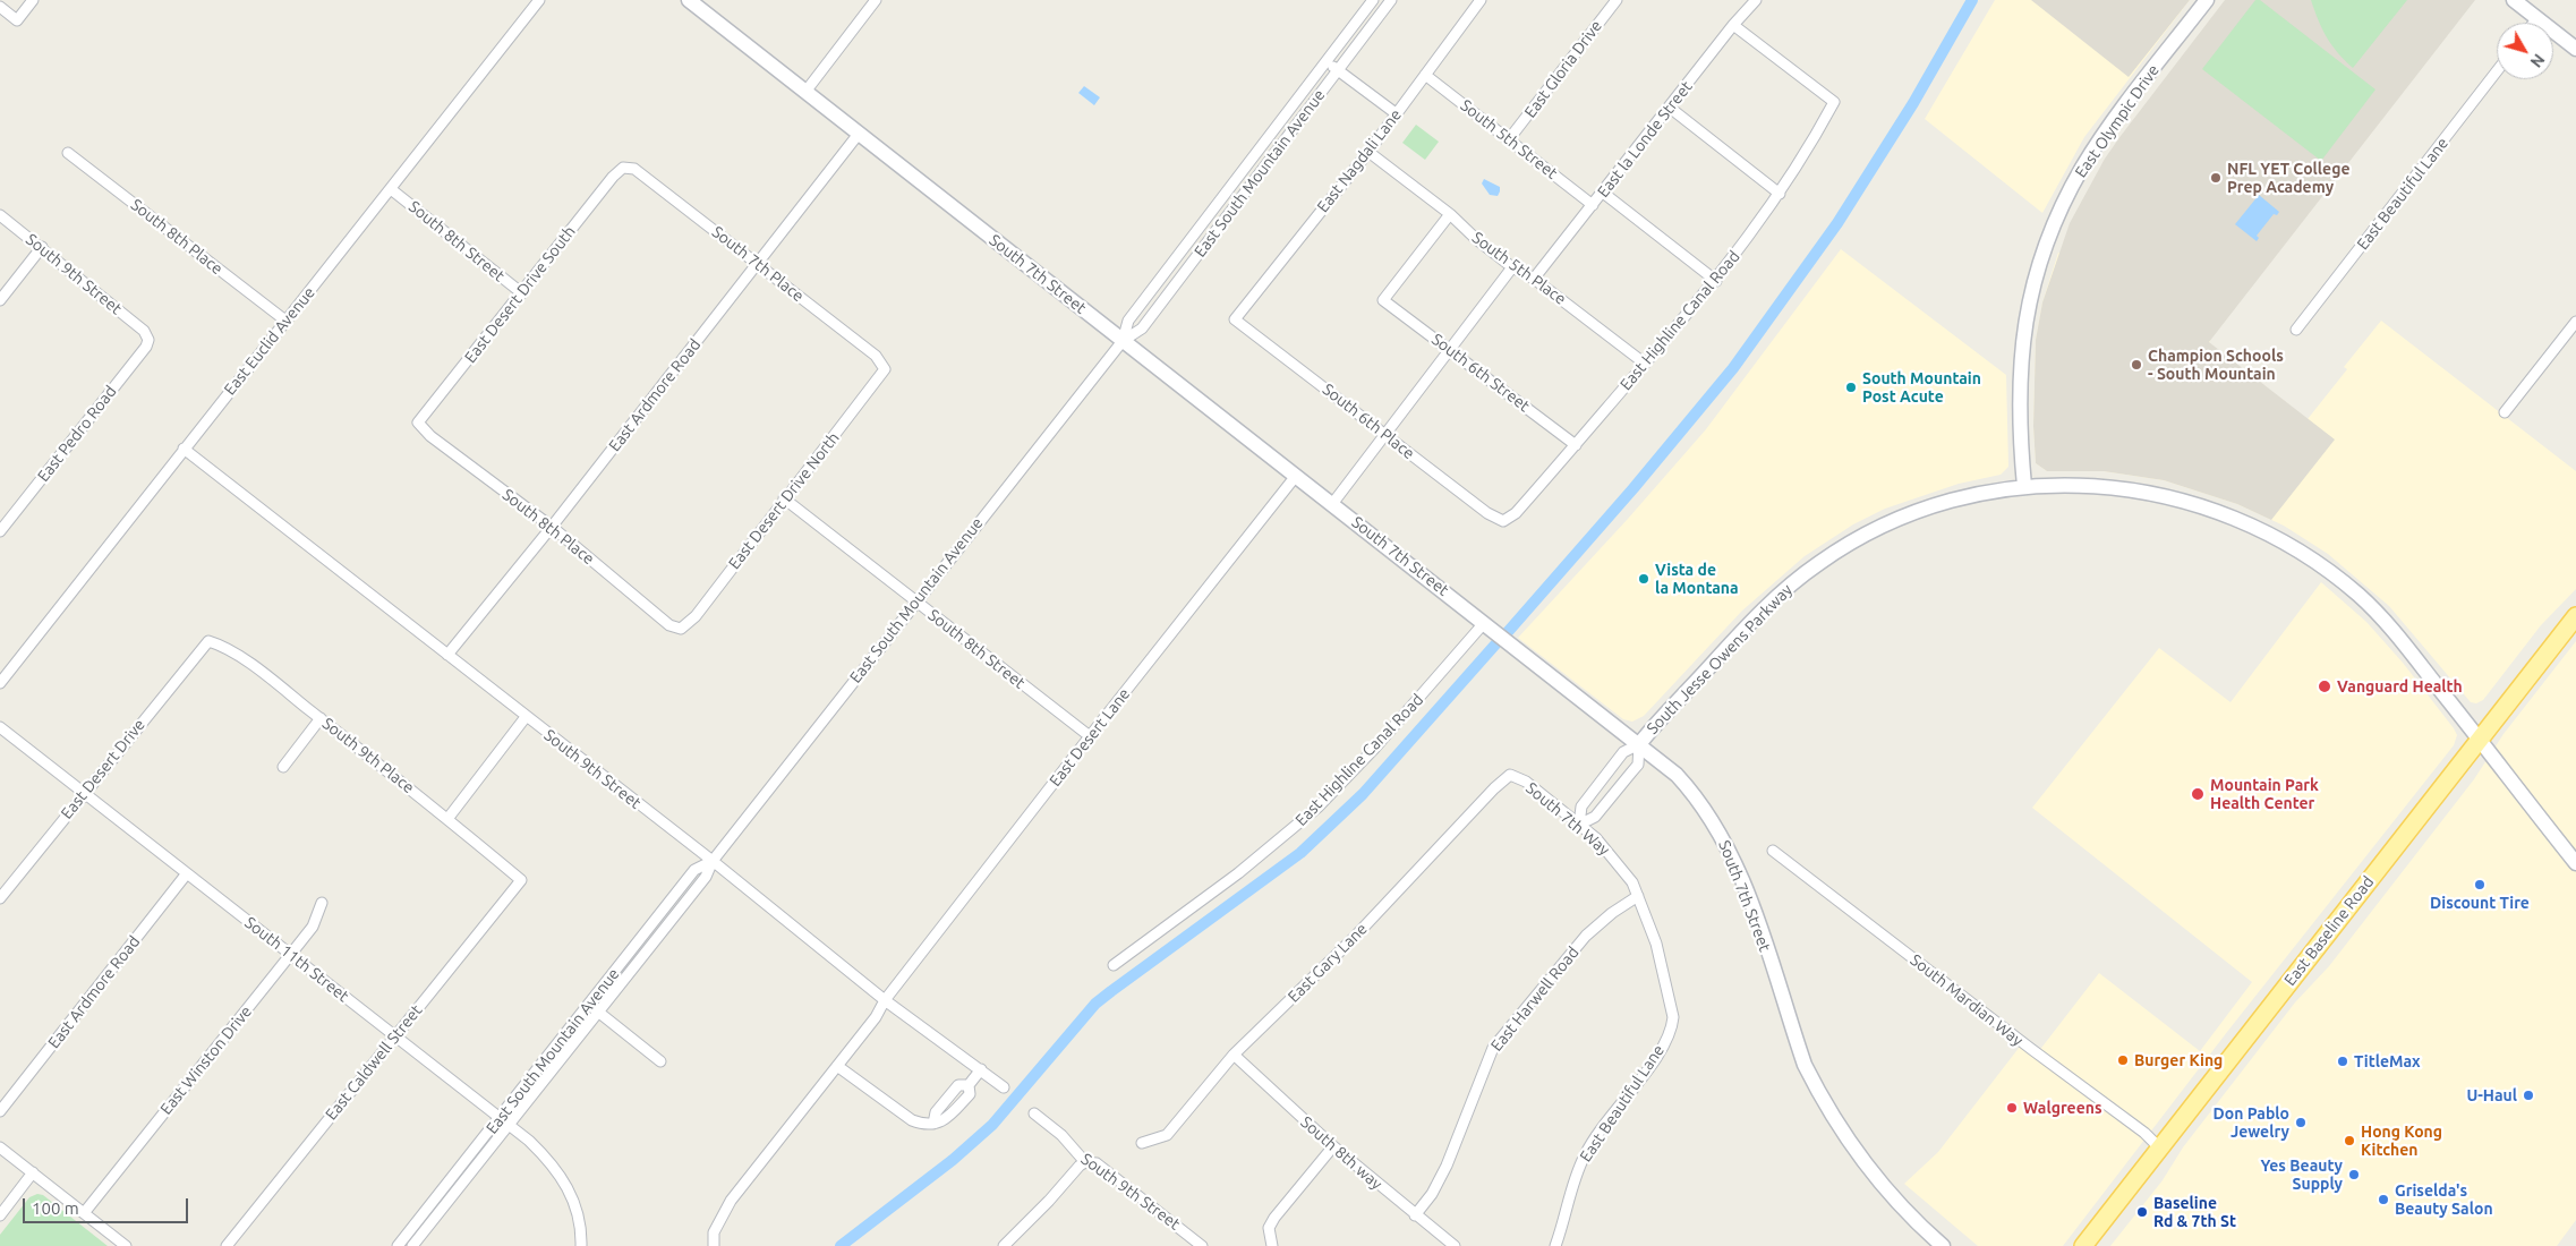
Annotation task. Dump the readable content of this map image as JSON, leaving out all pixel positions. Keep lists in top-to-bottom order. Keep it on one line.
{"streets":{"main road":["East Olympic Drive","South 7th Street","South Jesse Owens Parkway","East Baseline Road"],"street":["East Gloria Drive","South 5th Street","East la Londe Street","East Nagdali Lane","East South Mountain Avenue","East Beautiful Lane","South 8th Place","South 8th Street","South 7th Place","South 5th Place","South 9th Street","East Desert Drive South","East Highline Canal Road","East Euclid Avenue","South 6th Street","East Ardmore Road","South 6th Place","East Pedro Road","East Desert Drive North","East Desert Lane","South 9th Place","East Desert Drive","South 7th Way","South 11th Street","East Gary Lane","East Harwell Road","South Mardian Way","East Winston Drive","East Caldwell Street","South 8th way"]},"crossings":[["East Gloria Drive","South 5th Street"],["East Olympic Drive","South Jesse Owens Parkway"],["South 5th Street","East la Londe Street"],["South 5th Street","East Nagdali Lane"],["East la Londe Street","South 5th Place"],["East la Londe Street","East Highline Canal Road"],["East Nagdali Lane","South 5th Place"],["East Nagdali Lane","South 6th Place"],["East South Mountain Avenue","South 8th Street"],["East South Mountain Avenue","South 9th Street"],["East South Mountain Avenue","South 7th Street"],["East South Mountain Avenue","South 11th Street"],["East Beautiful Lane","South 7th Way"],["South 8th Place","East Desert Drive South"],["South 8th Place","East Euclid Avenue"],["South 8th Place","East Ardmore Road"],["South 8th Place","East Desert Drive North"],["South 8th Street","East Desert Drive South"],["South 8th Street","East Euclid Avenue"],["South 8th Street","East Desert Drive North"],["South 8th Street","East Desert Lane"],["South 7th Place","East Desert Drive South"],["South 7th Place","East Ardmore Road"],["South 7th Place","East Desert Drive North"],["South 5th Place","East Highline Canal Road"],["South 5th Place","South 6th Street"],["South 9th Street","East Euclid Avenue"],["South 9th Street","East Ardmore Road"],["South 9th Street","East Pedro Road"],["South 9th Street","East Desert Lane"],["South 7th Street","East Highline Canal Road"],["South 7th Street","East Ardmore Road"],["South 7th Street","South Jesse Owens Parkway"],["South 7th Street","East Desert Lane"],["East Highline Canal Road","South 6th Street"],["East Highline Canal Road","South 6th Place"],["East Ardmore Road","South 11th Street"],["South Jesse Owens Parkway","East Baseline Road"],["South 9th Place","East Desert Drive"],["South 9th Place","East Caldwell Street"],["East Desert Drive","South 11th Street"],["South 7th Way","East Gary Lane"],["South 7th Way","East Harwell Road"],["East Baseline Road","South Mardian Way"],["South 11th Street","East Winston Drive"],["South 11th Street","East Caldwell Street"],["East Gary Lane","South 8th way"],["East Harwell Road","South 8th way"]],"places":["NFL YET College Prep Academy","Champion Schools - South Mountain","South Mountain Post Acute","Vista de la Montana","Vanguard Health","Mountain Park Health Center","Discount Tire","Burger King","TitleMax","U-Haul","Walgreens","Don Pablo Jewelry","Hong Kong Kitchen","Yes Beauty Supply","Griselda's Beauty Salon","Baseline Rd & 7th St"],"scale_bar":"100 m","north":"bottom right"}
